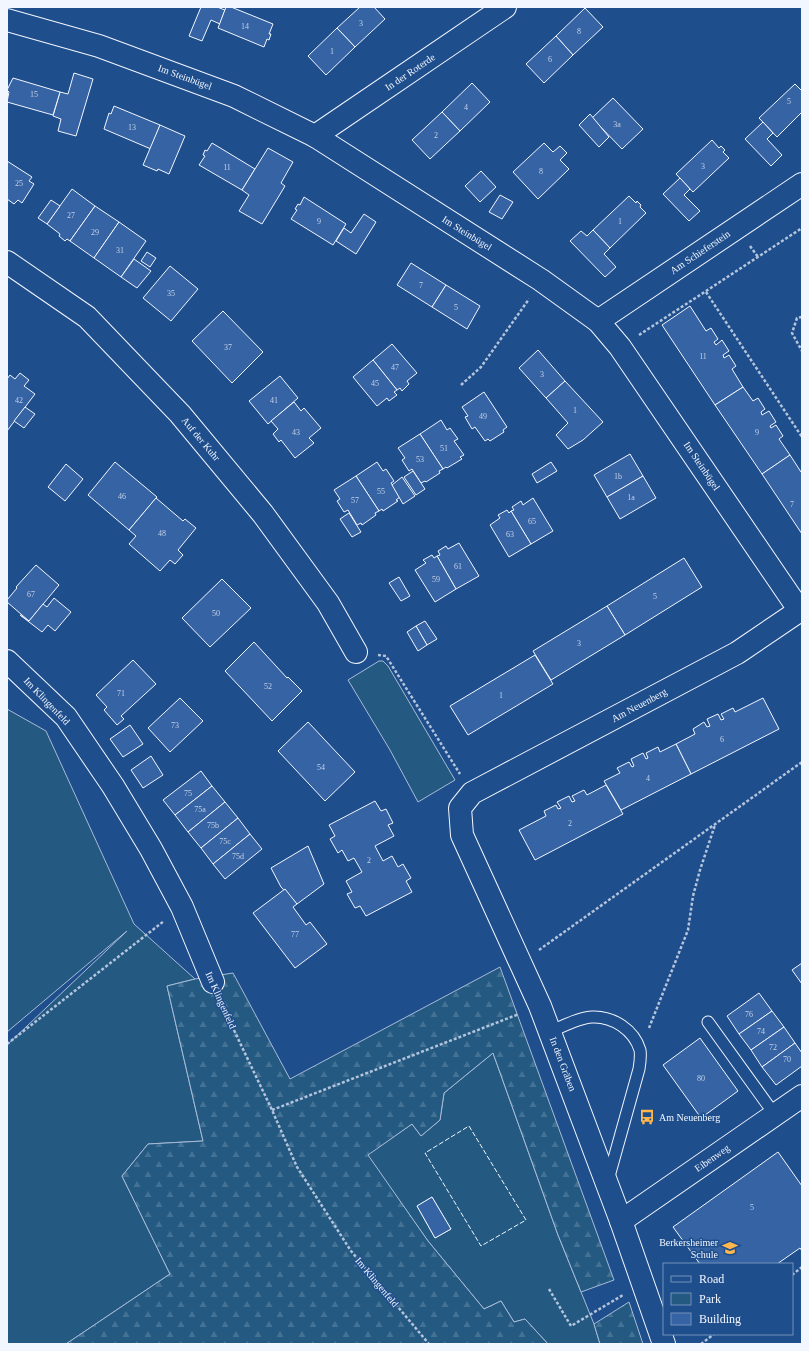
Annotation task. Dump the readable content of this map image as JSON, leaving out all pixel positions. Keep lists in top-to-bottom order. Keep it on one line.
{"streets":{"street":["In der Roterde","Im Steinbügel","Am Schieferstein","Auf der Kuhr","Im Klingenfeld","Am Neuenberg","In den Gräben","Eibenweg"]},"crossings":[["In der Roterde","Im Steinbügel"],["Im Steinbügel","Am Schieferstein"],["Im Steinbügel","Am Neuenberg"],["Am Neuenberg","In den Gräben"],["In den Gräben","Eibenweg"]],"places":{"bus stop":["Am Neuenberg"],"school or university":["Berkersheimer Schule"]},"house_numbers":["3","14","8","1","6","15","5","4","3a","13","2","3","11","8","25","27","9","1","29","31","7","35","5","37","11","47","3","45","42","41","1","49","43","9","51","53","1b","55","46","1a","57","7","65","48","63","61","59","67","5","50","3","52","71","1","73","6","54","4","75","75a","2","75b","75c","75d","2","77","76","74","72","70","80","5"],"legend":["Road","Park","Building"]}
